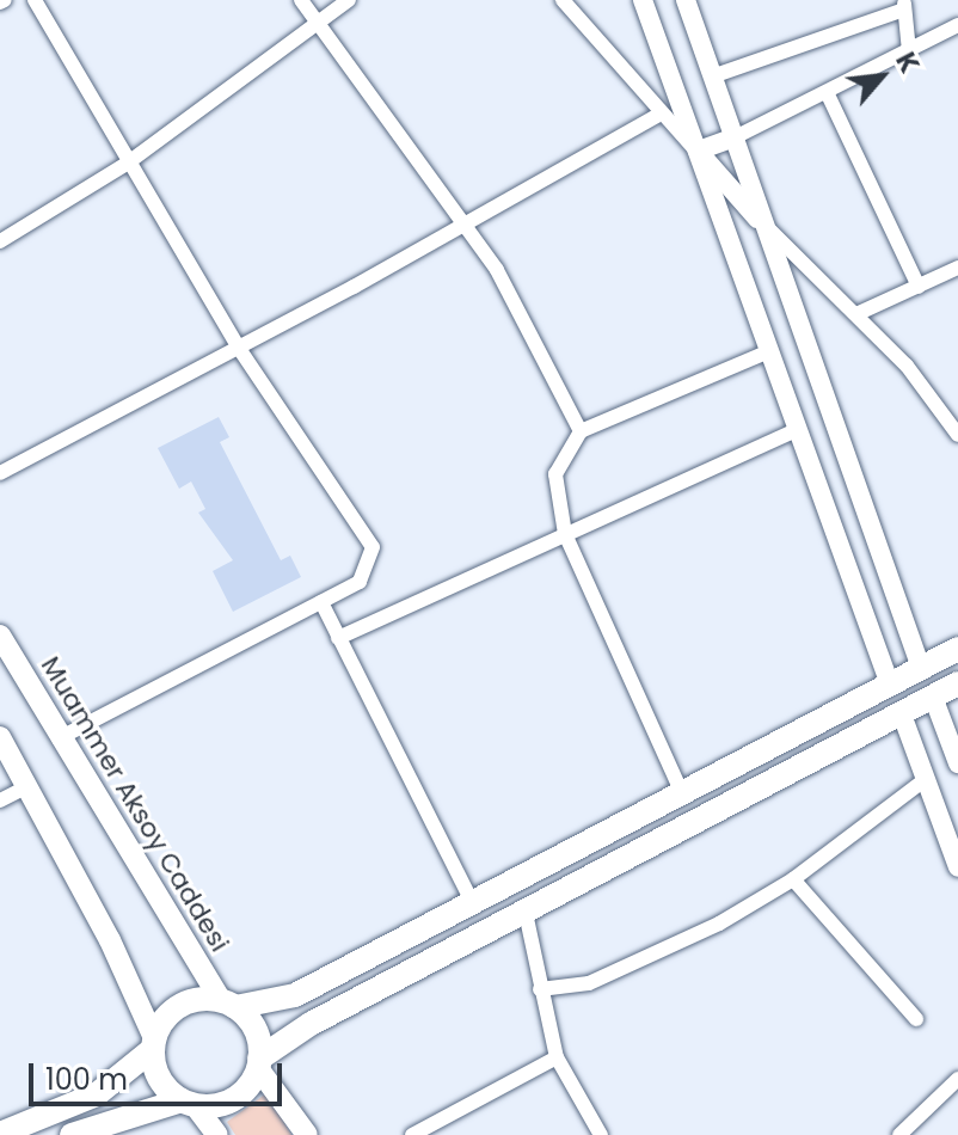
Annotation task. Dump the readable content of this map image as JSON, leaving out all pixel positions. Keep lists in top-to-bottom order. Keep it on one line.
{"streets":{"main road":["Muammer Aksoy Caddesi"]},"scale_bar":"100 m","north":"top right"}
